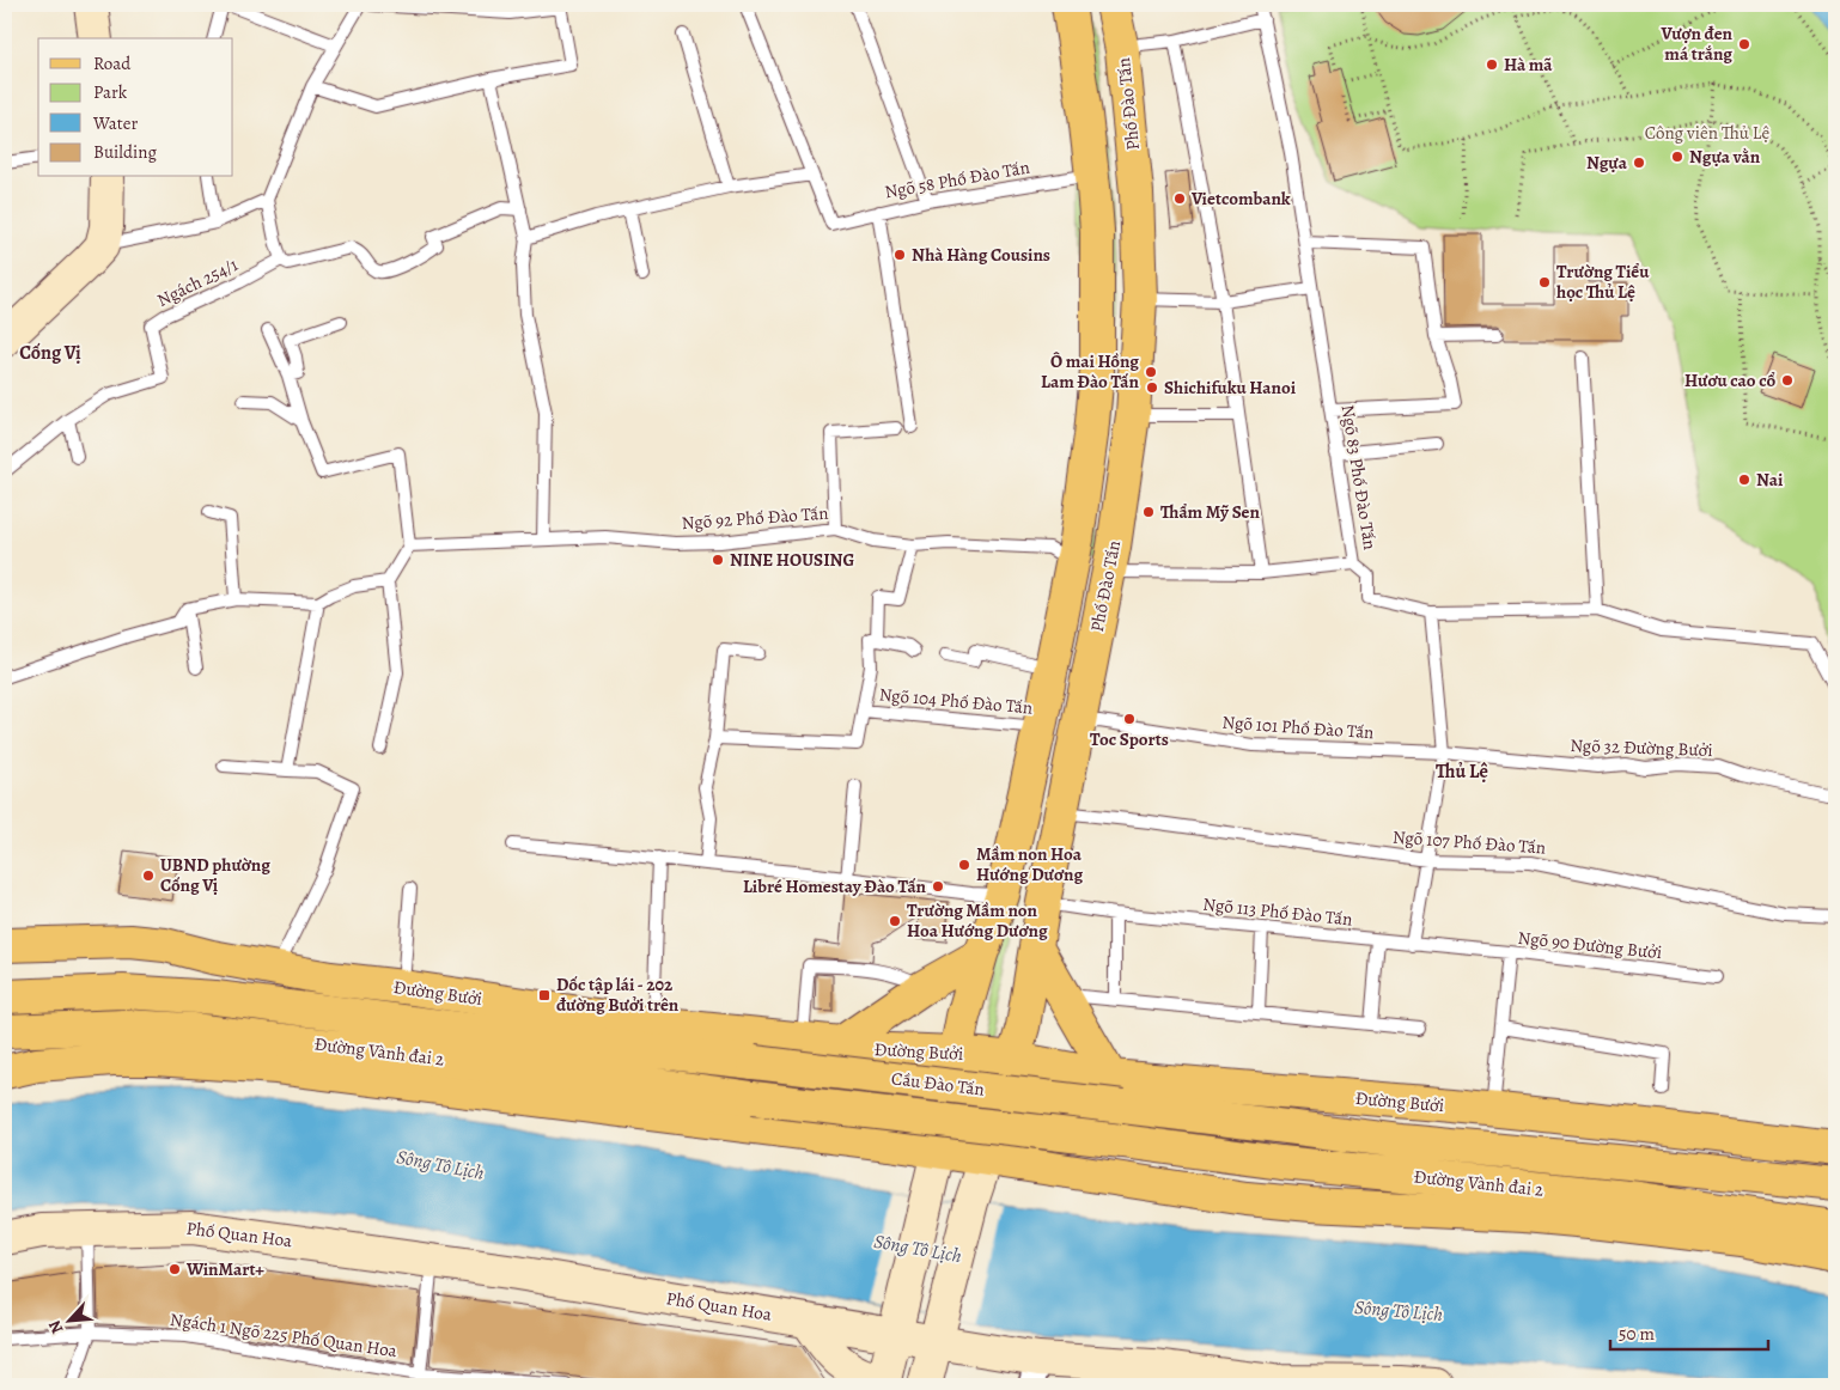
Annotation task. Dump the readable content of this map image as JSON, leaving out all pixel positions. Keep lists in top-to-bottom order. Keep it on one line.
{"streets":{"main road":["Phố Đào Tấn","Đường Bưởi","Đường Vành đai 2","Cầu Đào Tấn","Phố Quan Hoa"],"lane":["Ngõ 58 Phố Đào Tấn","Ngách 254/1","Ngõ 83 Phố Đào Tấn","Ngõ 92 Phố Đào Tấn","Ngõ 104 Phố Đào Tấn","Ngõ 101 Phố Đào Tấn","Ngõ 32 Đường Bưởi","Ngõ 107 Phố Đào Tấn","Ngõ 113 Phố Đào Tấn","Ngõ 90 Đường Bưởi","Ngách 1 Ngõ 225 Phố Quan Hoa"]},"crossings":[["Phố Đào Tấn","Ngõ 83 Phố Đào Tấn"],["Phố Đào Tấn","Ngõ 101 Phố Đào Tấn"],["Phố Đào Tấn","Ngõ 107 Phố Đào Tấn"],["Phố Đào Tấn","Ngõ 113 Phố Đào Tấn"],["Phố Đào Tấn","Đường Bưởi"],["Ngõ 101 Phố Đào Tấn","Ngõ 32 Đường Bưởi"],["Ngõ 113 Phố Đào Tấn","Ngõ 90 Đường Bưởi"],["Ngõ 90 Đường Bưởi","Đường Bưởi"],["Đường Vành đai 2","Cầu Đào Tấn"]],"districts":["Cống Vị","Thủ Lệ"],"water":["Sông Tô Lịch"],"parks":["Công viên Thủ Lệ"],"places":{"other":["Vượn đen má trắng","Hà mã","Ngựa vằn","Ngựa","Vietcombank","Nhà Hàng Cousins","Trường Tiểu học Thủ Lệ","Ô mai Hồng Lam Đào Tấn","Hươu cao cổ","Shichifuku Hanoi","Nai","Thẩm Mỹ Sen","NINE HOUSING","Toc Sports","Mầm non Hoa Hướng Dương","UBND phường Cống Vị","Libré Homestay Đào Tấn","Trường Mầm non Hoa Hướng Dương","WinMart+"],"transit":["Dốc tập lái - 202 đường Bưởi trên"]},"legend":["Road","Park","Water","Building"],"scale_bar":"50 m","north":"bottom left"}
